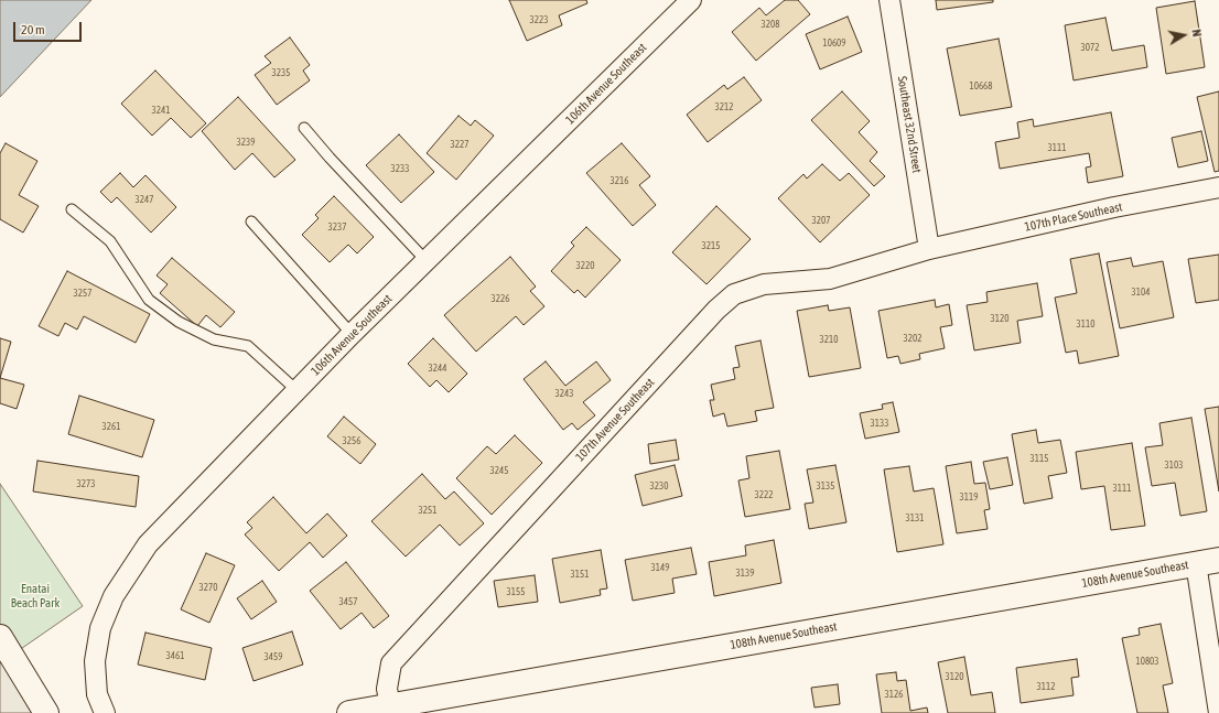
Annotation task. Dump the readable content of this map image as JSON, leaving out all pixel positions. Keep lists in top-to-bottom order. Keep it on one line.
{"streets":{"main road":["108th Avenue Southeast"],"street":["106th Avenue Southeast","Southeast 32nd Street","107th Place Southeast","107th Avenue Southeast"]},"crossings":[["Southeast 32nd Street","107th Place Southeast"],["Southeast 32nd Street","107th Avenue Southeast"],["107th Place Southeast","107th Avenue Southeast"],["107th Avenue Southeast","108th Avenue Southeast"]],"parks":["Enatai Beach Park"],"house_numbers":["3223","3208","10609","3072","3235","10668","3212","3241","3239","3227","3111","3233","3216","3247","3207","3237","3215","3220","3104","3257","3226","3120","3110","3202","3210","3244","3243","3133","3261","3256","3115","3103","3245","3273","3230","3135","3111","3222","3119","3251","3131","3149","3139","3151","3270","3155","3457","3461","3459","10803","3120","3112","3126"],"scale_bar":"20 m","north":"right"}
